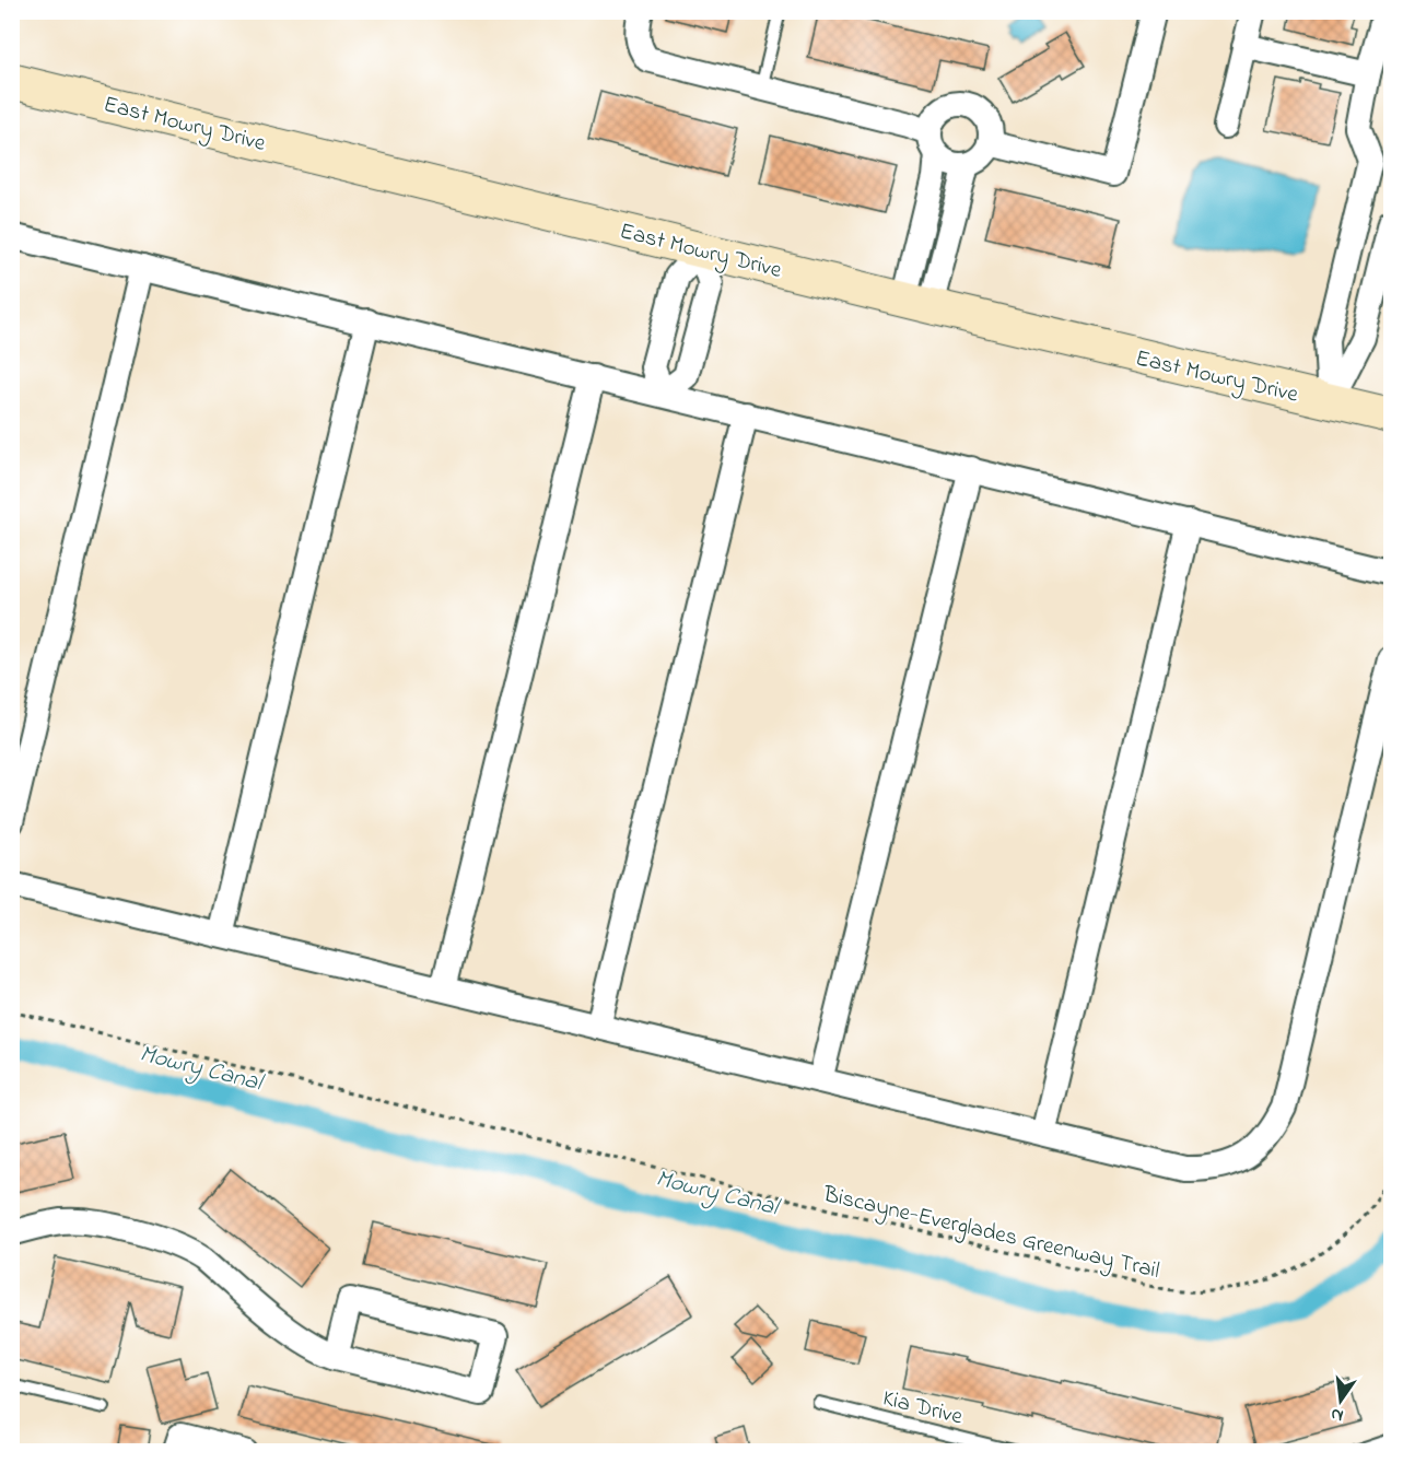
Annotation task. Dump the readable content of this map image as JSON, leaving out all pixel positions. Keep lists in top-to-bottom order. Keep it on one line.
{"streets":{"street":["East Mowry Drive"],"lane":["Kia Drive"],"path":["Biscayne-Everglades Greenway Trail"]},"water":["Mowry Canal"],"north":"bottom"}
